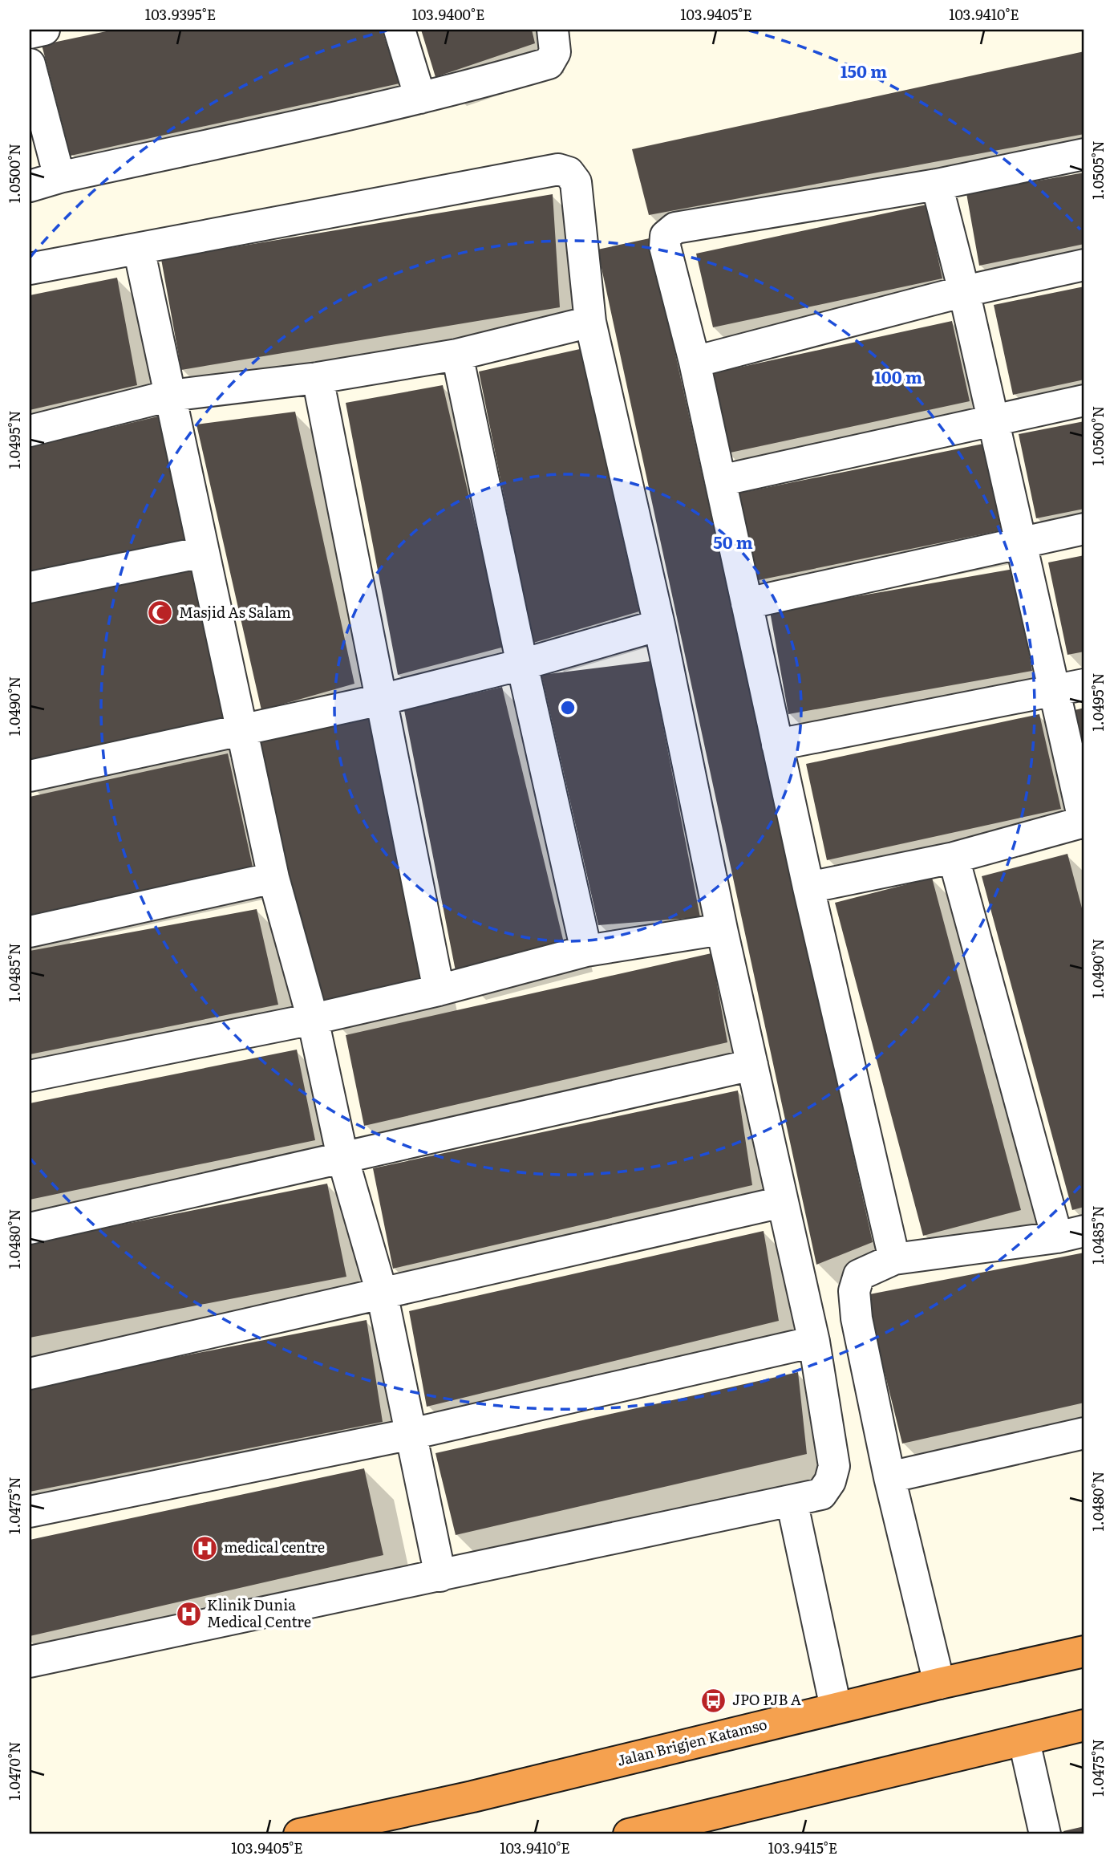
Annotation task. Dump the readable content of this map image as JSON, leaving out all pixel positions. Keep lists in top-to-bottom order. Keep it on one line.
{"streets":{"highway":["Jalan Brigjen Katamso"]},"places":{"mosque":["Masjid As Salam"],"hospital":["medical centre","Klinik Dunia Medical Centre"],"bus stop":["JPO PJB A"]},"coordinates":["103.9395°E","103.9400°E","103.9405°E","103.9410°E","1.0505°N","1.0500°N","1.0495°N","1.0490°N","1.0485°N","1.0480°N","1.0475°N","1.0470°N","103.9415°E"],"rings":["150 m","100 m","50 m"]}
